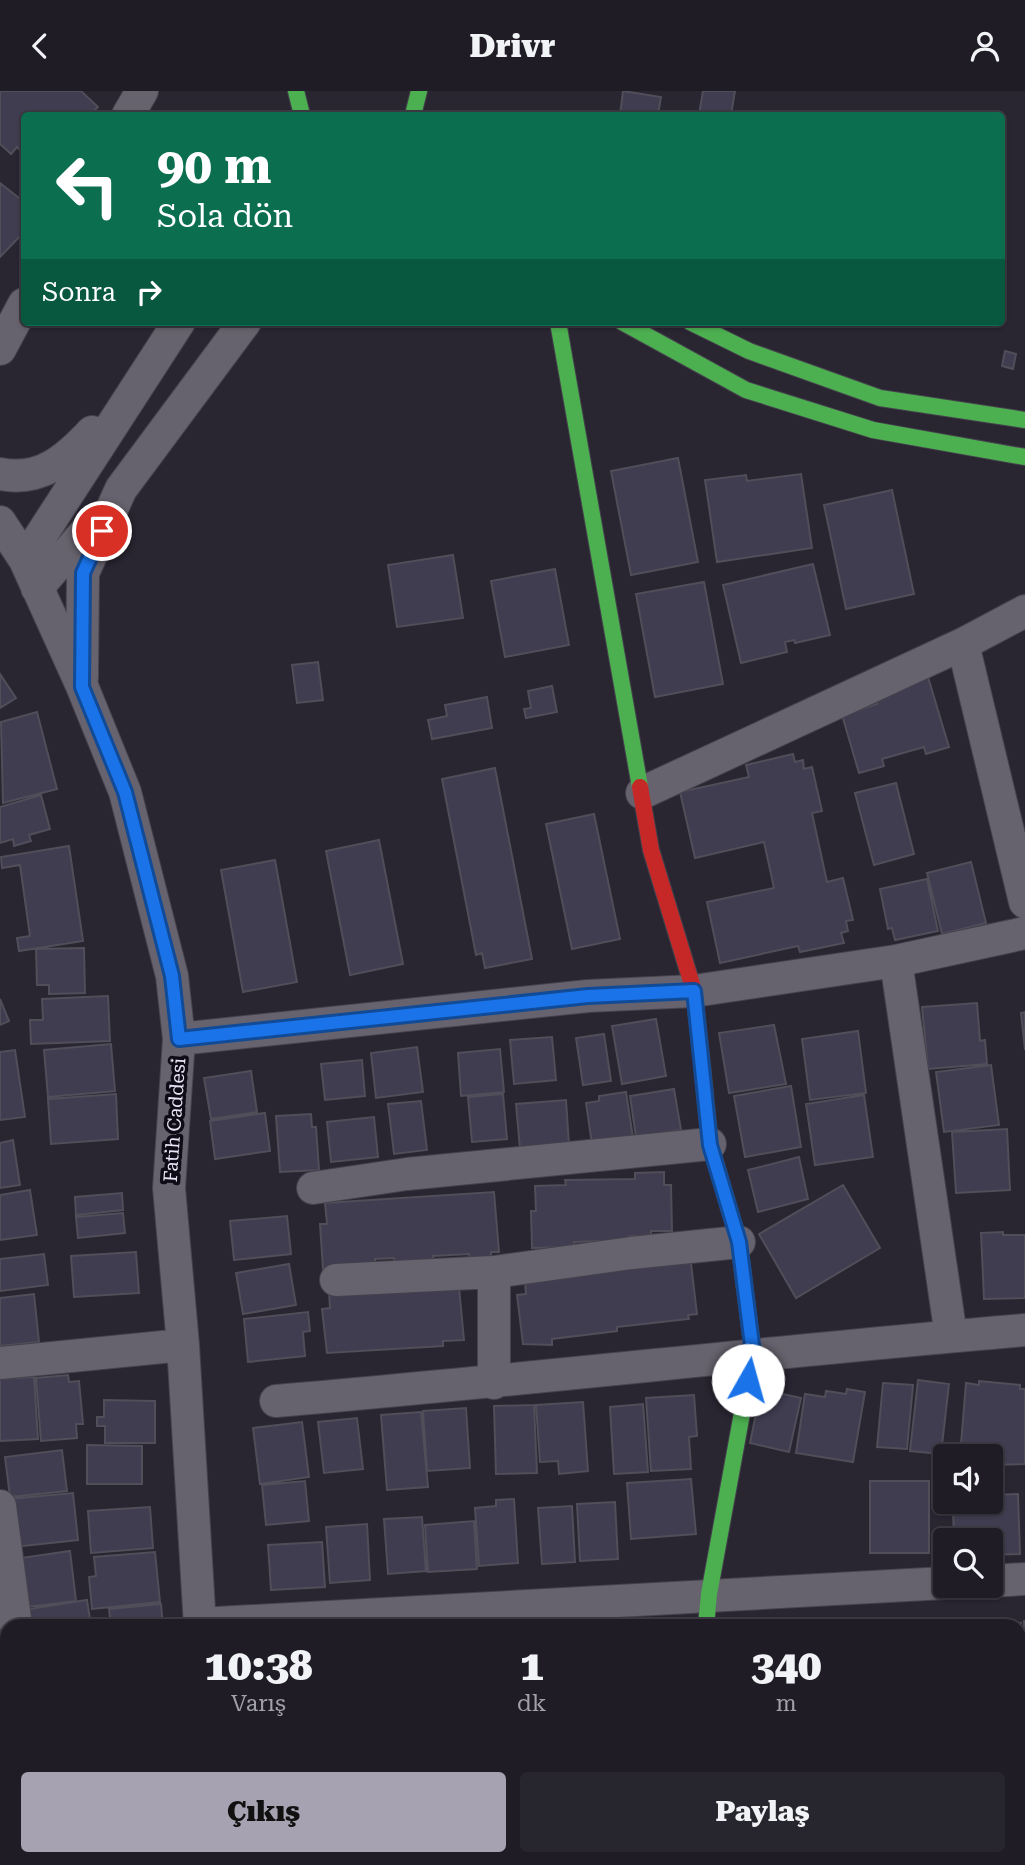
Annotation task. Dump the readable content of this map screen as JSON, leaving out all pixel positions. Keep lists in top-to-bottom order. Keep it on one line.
{"streets":{"street":["Fatih Caddesi"]},"page":{"header":"Drivr","turn":["90 m","Sola dön"],"then":"Sonra","eta":["10:38","Varış","1","dk","340","m"],"buttons":["Çıkış","Paylaş"]}}
